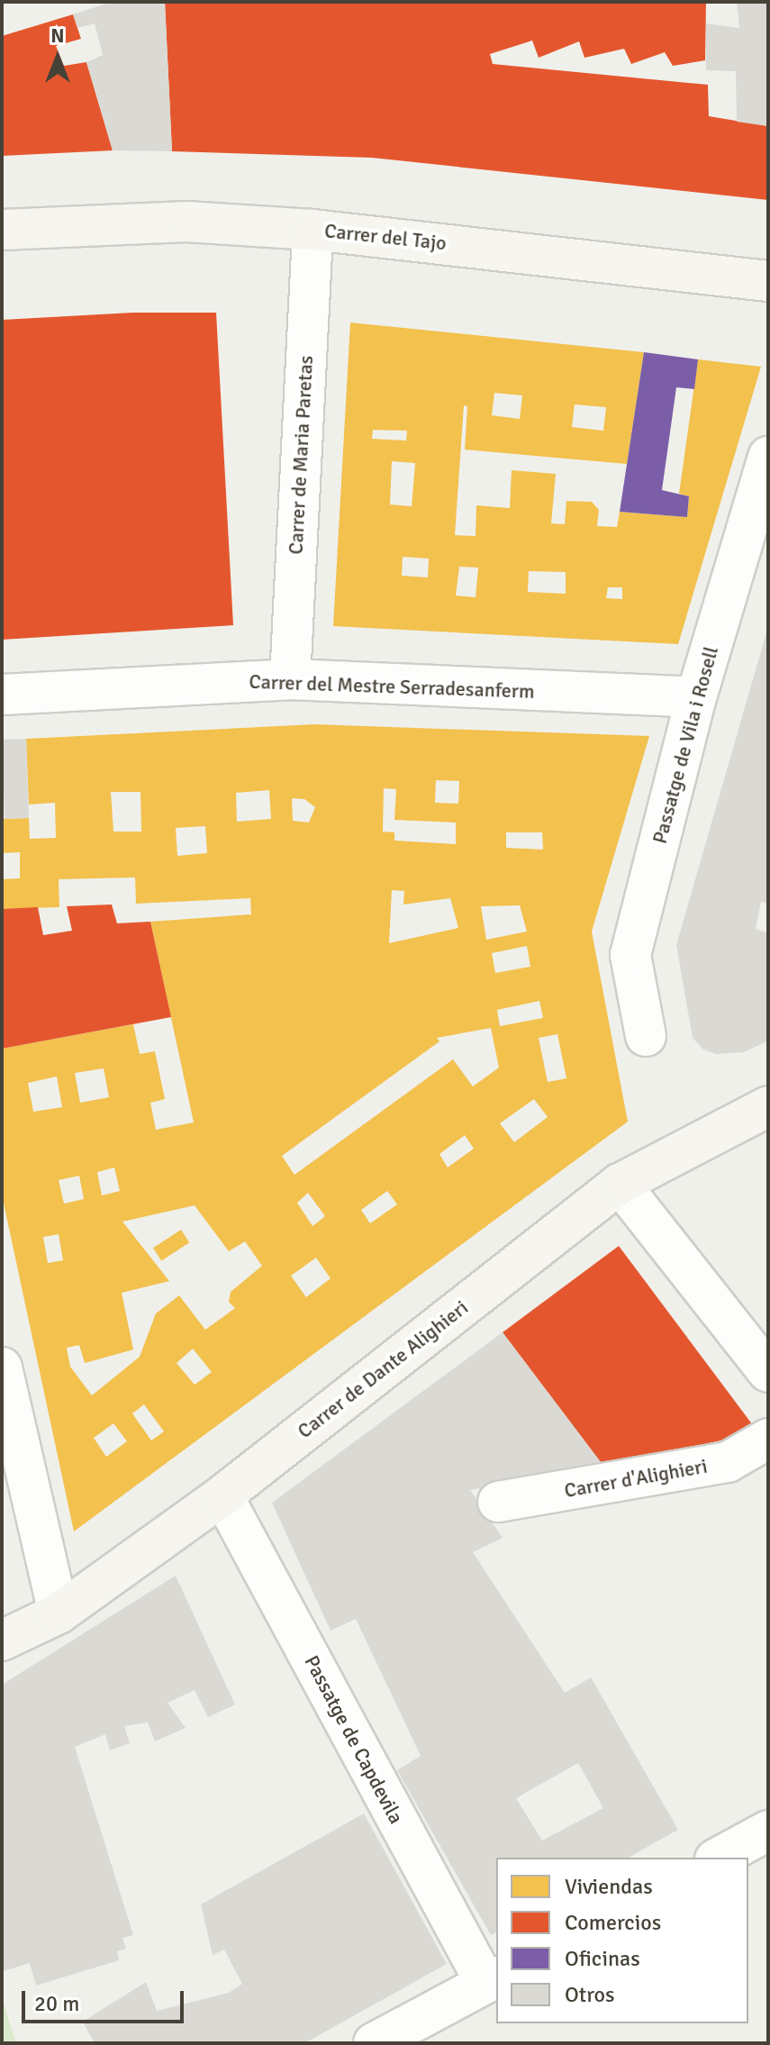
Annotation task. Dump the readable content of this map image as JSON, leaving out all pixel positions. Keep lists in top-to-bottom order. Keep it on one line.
{"streets":{"street":["Carrer del Tajo","Carrer de Maria Paretas","Carrer del Mestre Serradesanferm","Passatge de Vila i Rosell","Carrer de Dante Alighieri","Carrer d'Alighieri","Passatge de Capdevila"]},"crossings":[["Carrer del Tajo","Carrer de Maria Paretas"],["Carrer de Maria Paretas","Carrer del Mestre Serradesanferm"],["Carrer del Mestre Serradesanferm","Passatge de Vila i Rosell"],["Carrer de Dante Alighieri","Passatge de Capdevila"]],"legend":["Viviendas","Comercios","Oficinas","Otros"],"scale_bar":"20 m","north":"top"}
